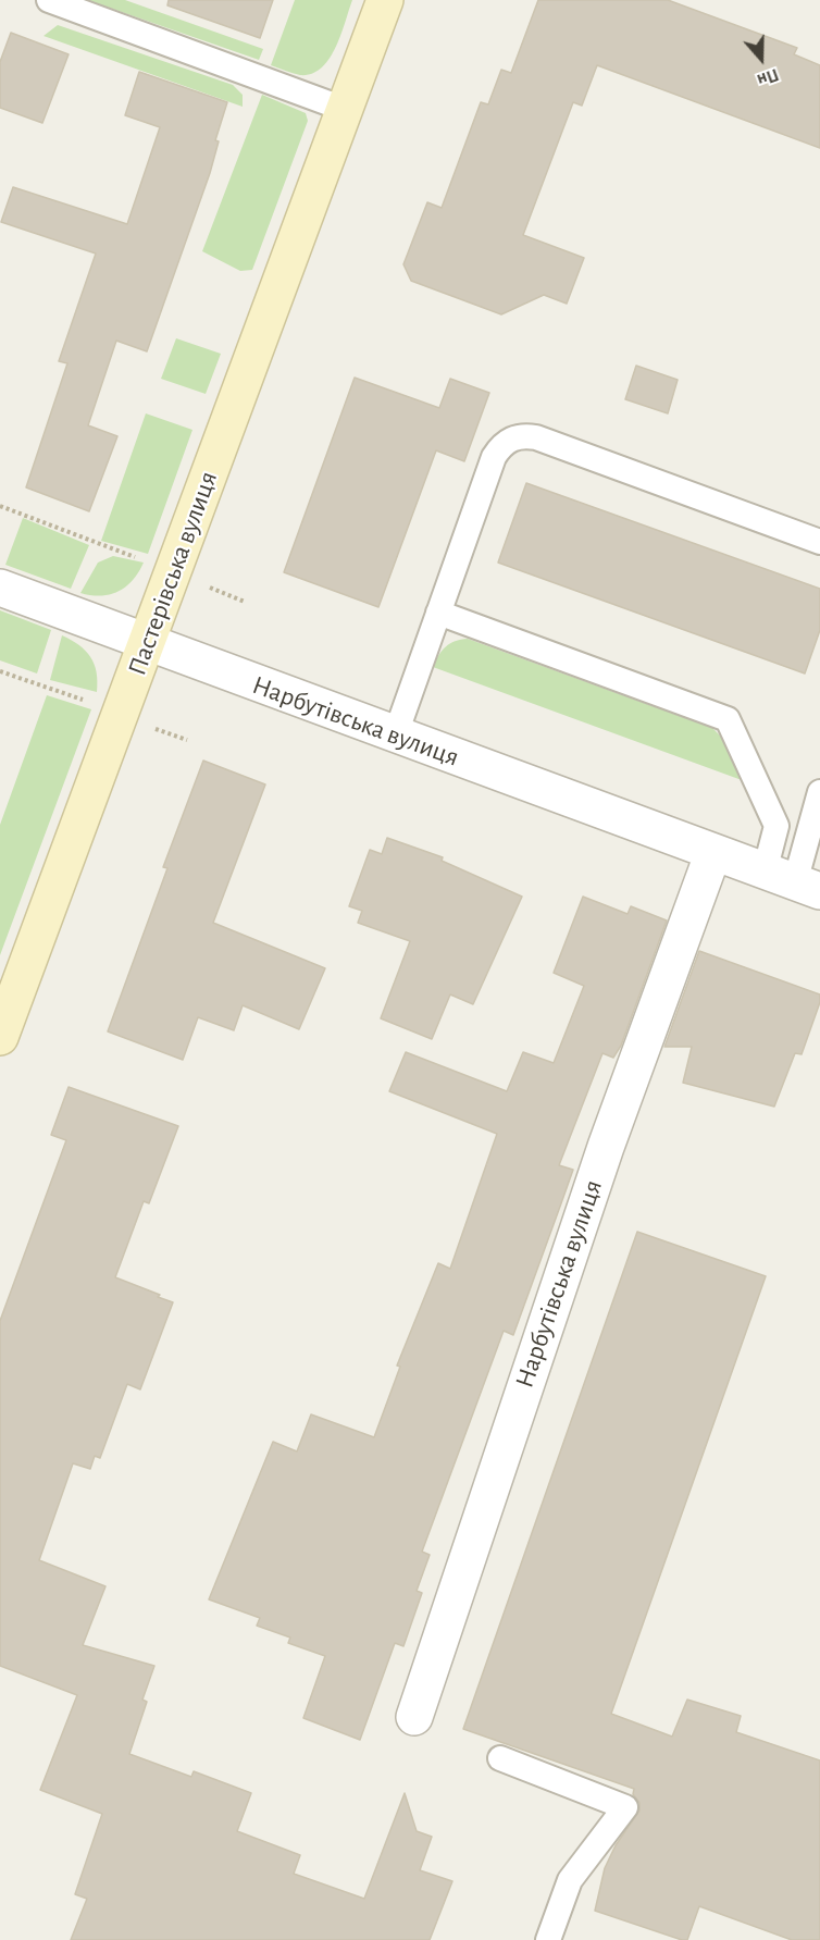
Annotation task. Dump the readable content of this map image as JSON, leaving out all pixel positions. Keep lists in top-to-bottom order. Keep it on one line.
{"streets":{"main road":["Пастерівська вулиця"],"street":["Нарбутівська вулиця"]},"crossings":[["Пастерівська вулиця","Нарбутівська вулиця"]],"north":"bottom"}
